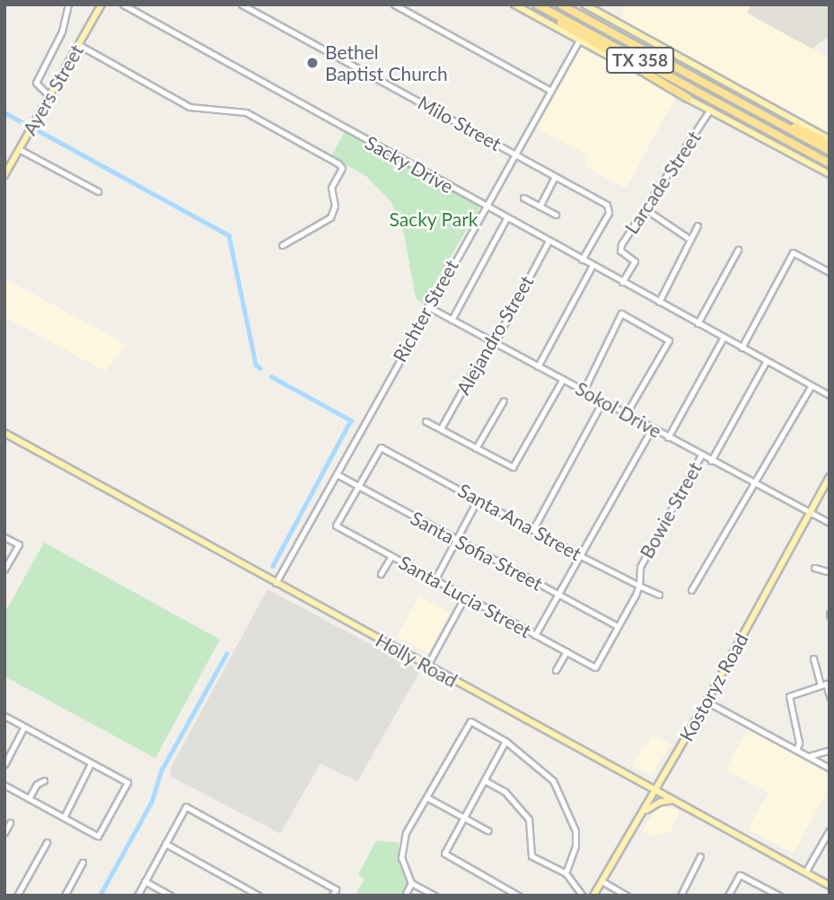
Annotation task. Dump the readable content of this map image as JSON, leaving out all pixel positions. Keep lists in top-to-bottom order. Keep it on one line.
{"streets":{"highway":["TX 358"],"main road":["Ayers Street","Holly Road","Kostoryz Road"],"street":["Milo Street","Sacky Drive","Larcade Street","Richter Street","Alejandro Street","Sokol Drive","Bowie Street","Santa Ana Street","Santa Sofia Street","Santa Lucia Street"]},"crossings":[["Milo Street","Sacky Drive"],["Milo Street","Richter Street"],["Sacky Drive","Larcade Street"],["Sacky Drive","Richter Street"],["Sacky Drive","Alejandro Street"],["Sacky Drive","Bowie Street"],["Richter Street","Sokol Drive"],["Richter Street","Santa Sofia Street"],["Richter Street","Holly Road"],["Alejandro Street","Sokol Drive"],["Sokol Drive","Bowie Street"],["Sokol Drive","Kostoryz Road"],["Bowie Street","Santa Ana Street"],["Bowie Street","Santa Sofia Street"],["Bowie Street","Santa Lucia Street"],["Santa Ana Street","Santa Sofia Street"],["Santa Ana Street","Santa Lucia Street"],["Santa Sofia Street","Santa Lucia Street"],["Holly Road","Kostoryz Road"]],"parks":["Sacky Park"],"places":["Bethel Baptist Church"]}
